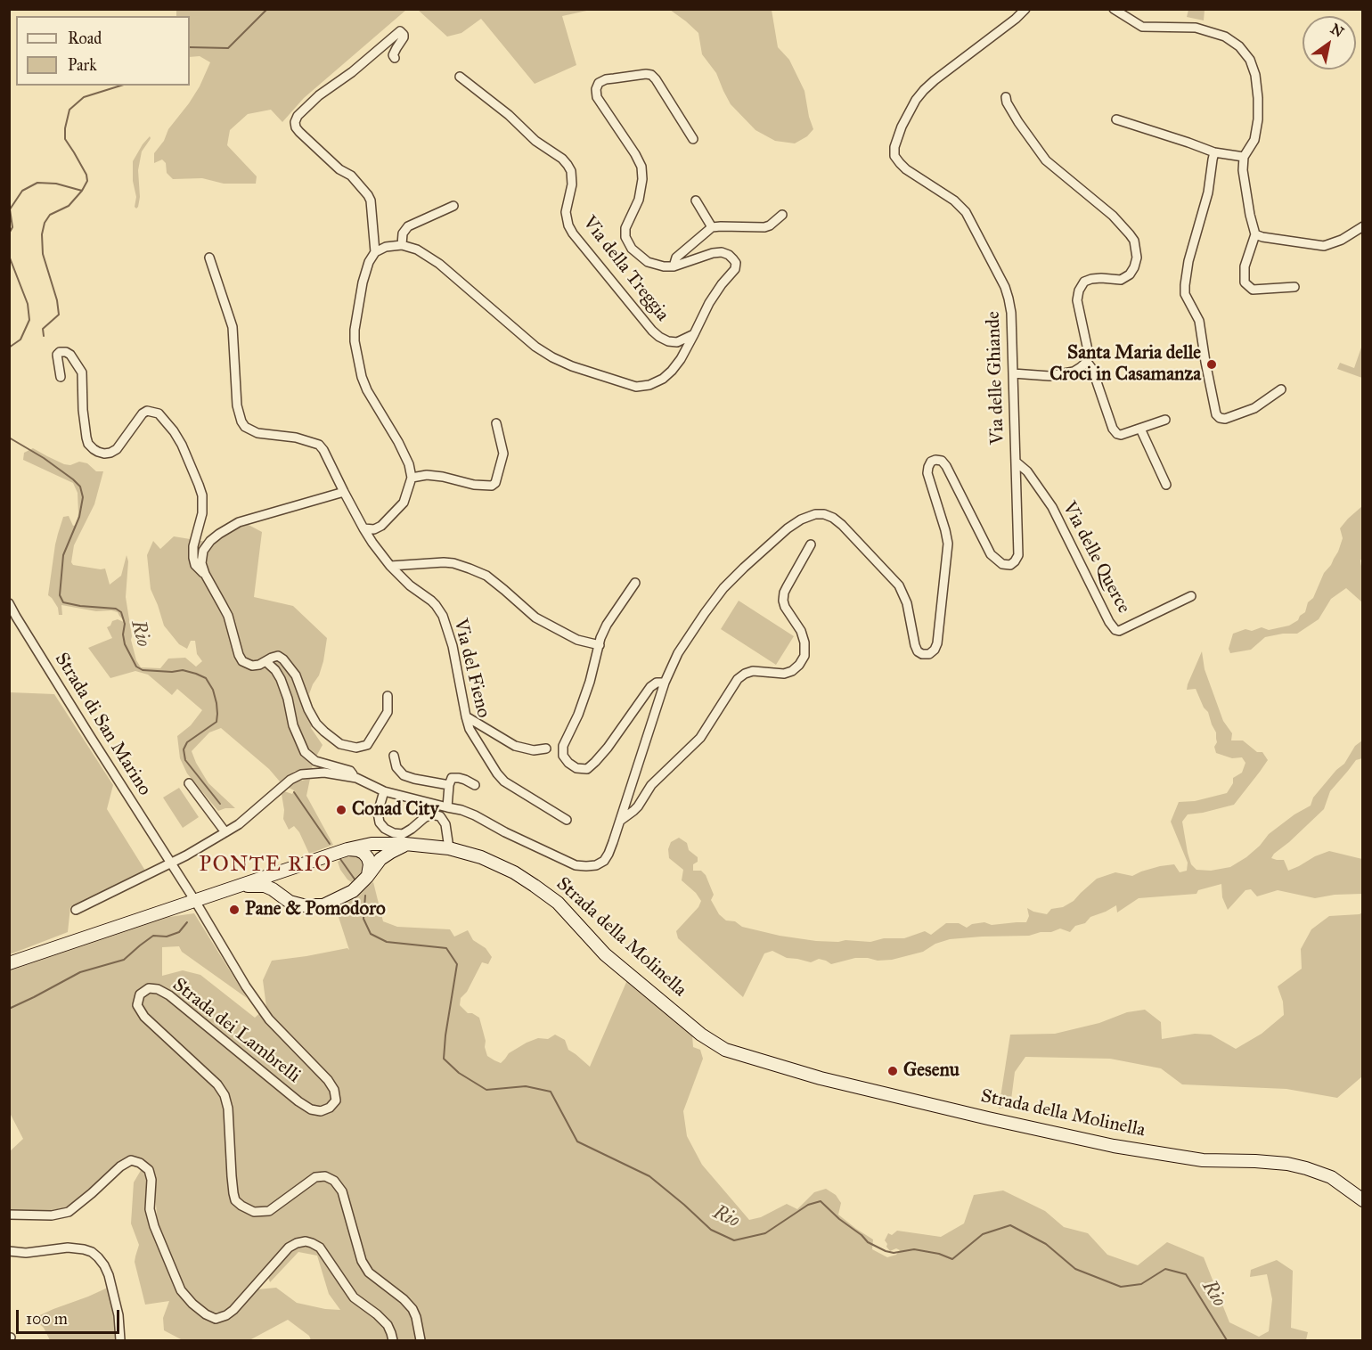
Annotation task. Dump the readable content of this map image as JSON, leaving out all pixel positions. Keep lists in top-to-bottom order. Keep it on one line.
{"streets":{"main road":["Strada della Molinella"],"street":["Via della Treggia","Via delle Ghiande","Via delle Querce","Via del Fieno","Strada di San Marino","Strada dei Lambrelli"]},"crossings":[["Via delle Ghiande","Via delle Querce"],["Strada di San Marino","Strada dei Lambrelli"]],"districts":["PONTE RIO"],"water":["Rio"],"places":["Santa Maria delle Croci in Casamanza","Conad City","Pane & Pomodoro","Gesenu"],"legend":["Road","Park"],"scale_bar":"100 m","north":"top right"}
